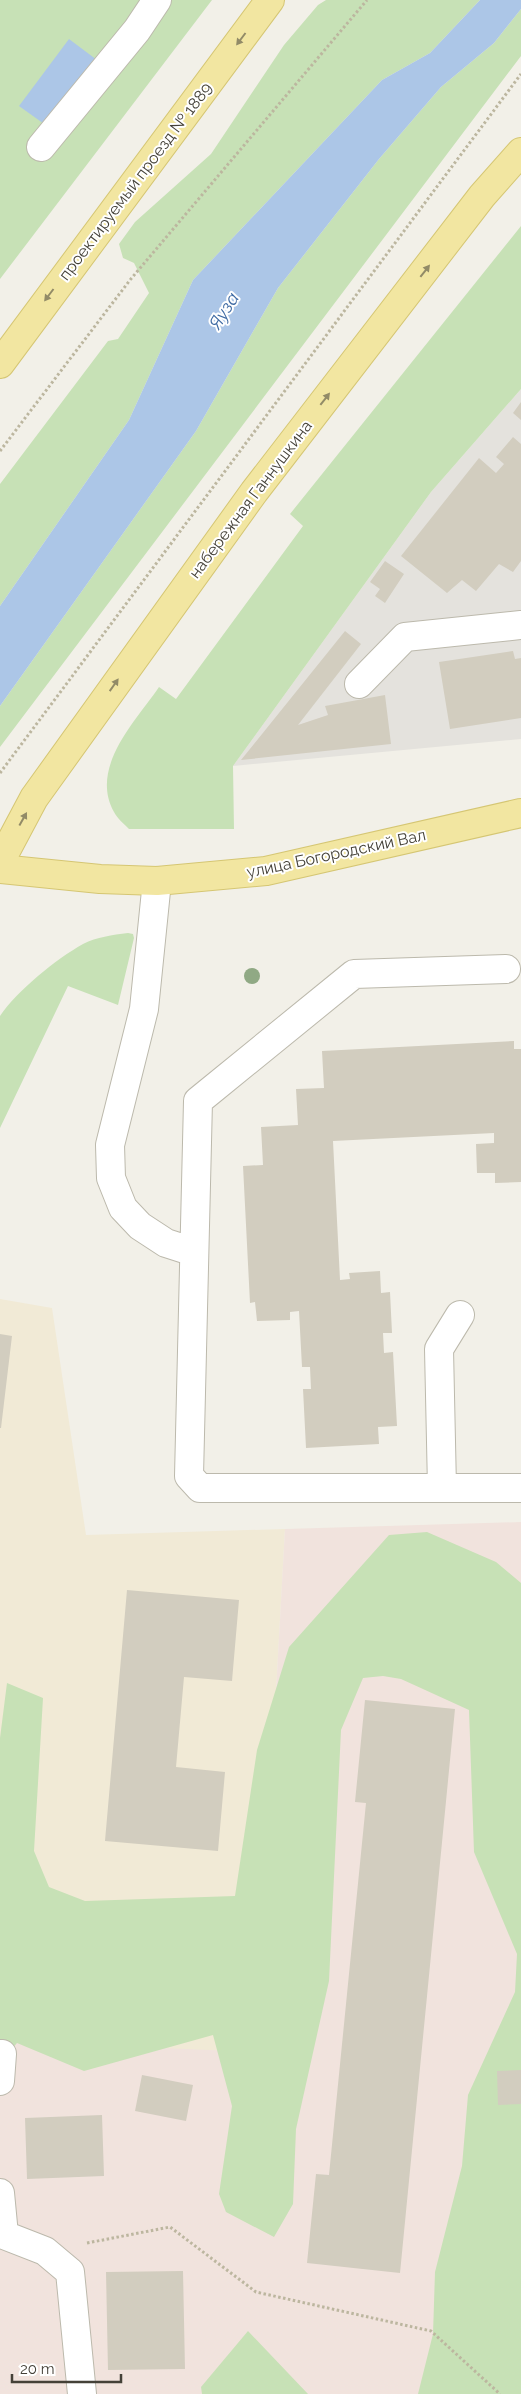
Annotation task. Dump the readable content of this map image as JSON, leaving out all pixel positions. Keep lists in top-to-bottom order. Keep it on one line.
{"streets":{"main road":["проектируемый проезд № 1889","набережная Ганнушкина","улица Богородский Вал"]},"one_way":["проектируемый проезд № 1889","набережная Ганнушкина"],"water":["Яуза"],"scale_bar":"20 m"}
